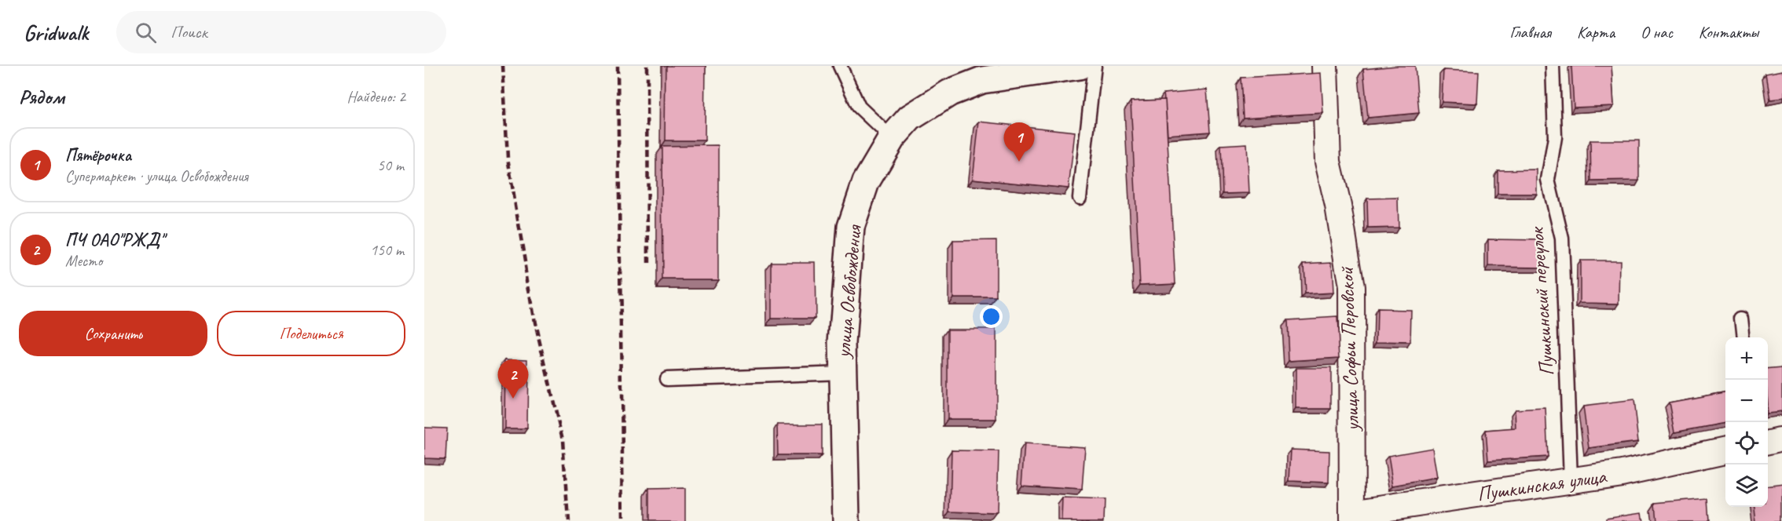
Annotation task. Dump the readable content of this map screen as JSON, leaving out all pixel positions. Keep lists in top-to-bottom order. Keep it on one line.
{"streets":{"main road":["улица Освобождения"],"street":["улица Софьи Перовской","Пушкинская улица"],"lane":["Пушкинский переулок"]},"crossings":[["Пушкинский переулок","Пушкинская улица"],["улица Софьи Перовской","Пушкинская улица"]],"page":{"header":"Gridwalk","search":"Поиск","nav":["Главная","Карта","О нас","Контакты"],"heading":["Рядом","Найдено: 2"],"pins":["1","2"],"list":[{"mark":"1","name":"Пятёрочка","note":"Супермаркет · улица Освобождения","value":"50 m"},{"mark":"2","name":"ПЧ ОАО\"РЖД\"","note":"Место","value":"150 m"}],"buttons":["Сохранить","Поделиться"],"map_buttons":["+","−"]}}
